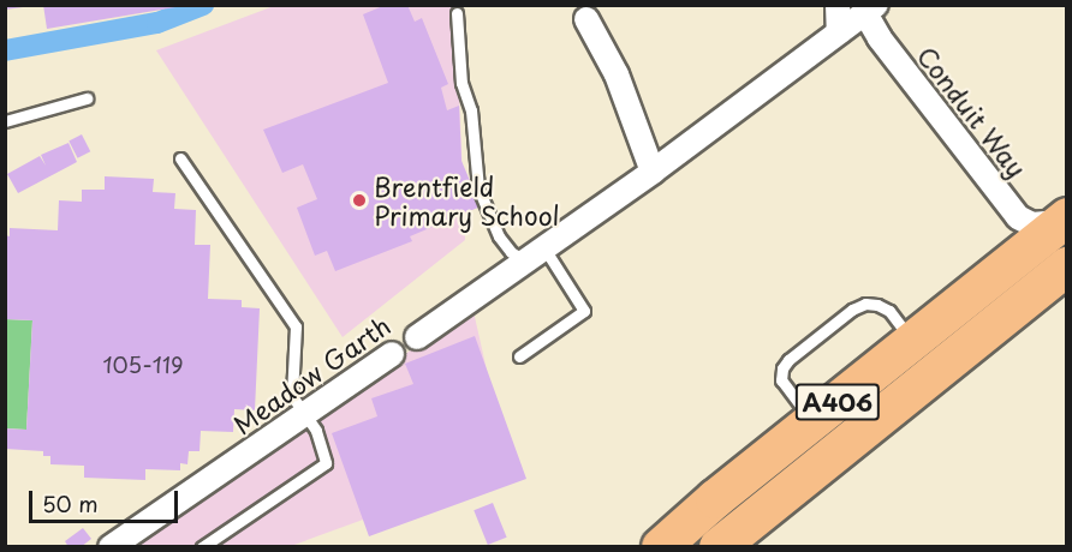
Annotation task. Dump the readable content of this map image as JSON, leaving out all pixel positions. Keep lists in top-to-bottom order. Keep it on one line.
{"streets":{"highway":["A406"],"street":["Conduit Way","Meadow Garth"]},"crossings":[["Conduit Way","Meadow Garth"],["Conduit Way","A406"]],"places":["Brentfield Primary School"],"house_numbers":["105-119"],"scale_bar":"50 m"}
